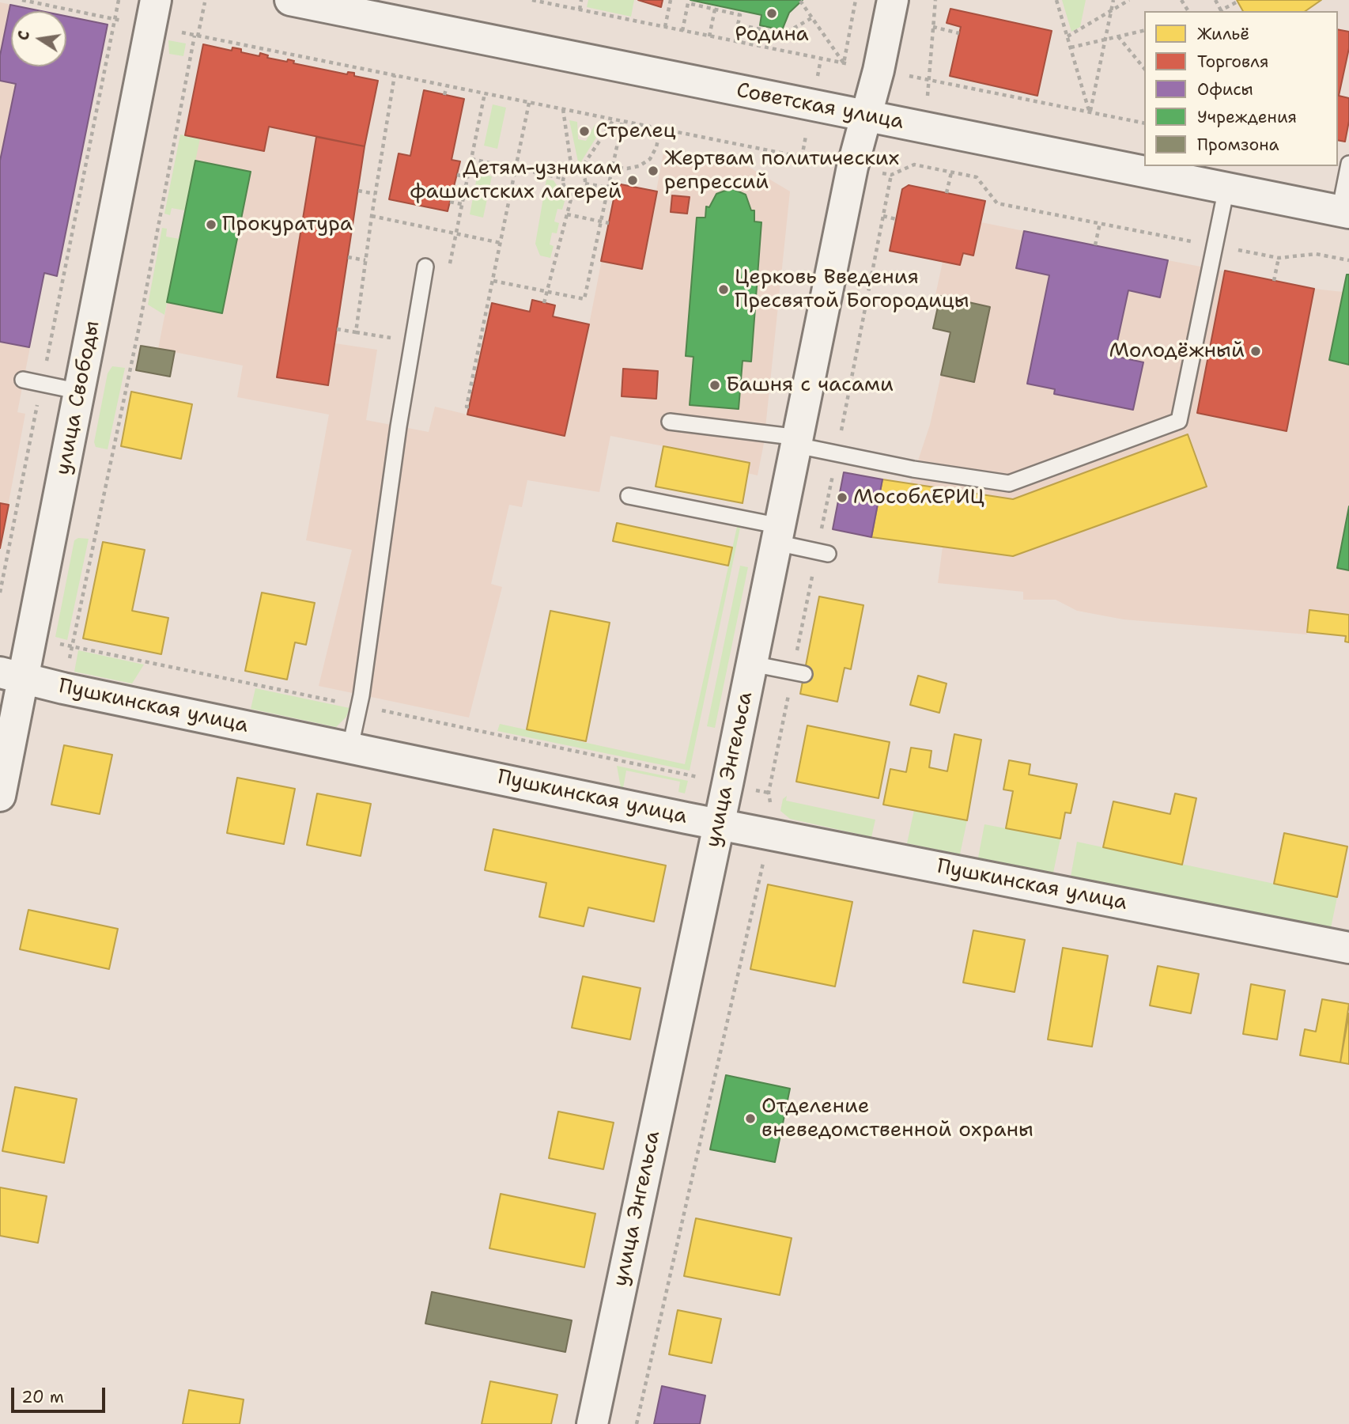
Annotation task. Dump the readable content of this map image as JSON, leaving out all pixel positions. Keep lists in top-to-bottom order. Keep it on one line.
{"streets":{"street":["Советская улица","улица Свободы","Пушкинская улица","улица Энгельса"]},"crossings":[["Советская улица","улица Энгельса"],["улица Свободы","Пушкинская улица"],["Пушкинская улица","улица Энгельса"]],"places":["Родина","Стрелец","Жертвам политических репрессий","Детям-узникам фашистских лагерей","Прокуратура","Церковь Введения Пресвятой Богородицы","Молодёжный","Башня с часами","МособлЕРИЦ","Отделение вневедомственной охраны"],"legend":["Жильё","Торговля","Офисы","Учреждения","Промзона"],"scale_bar":"20 m","north":"left"}
